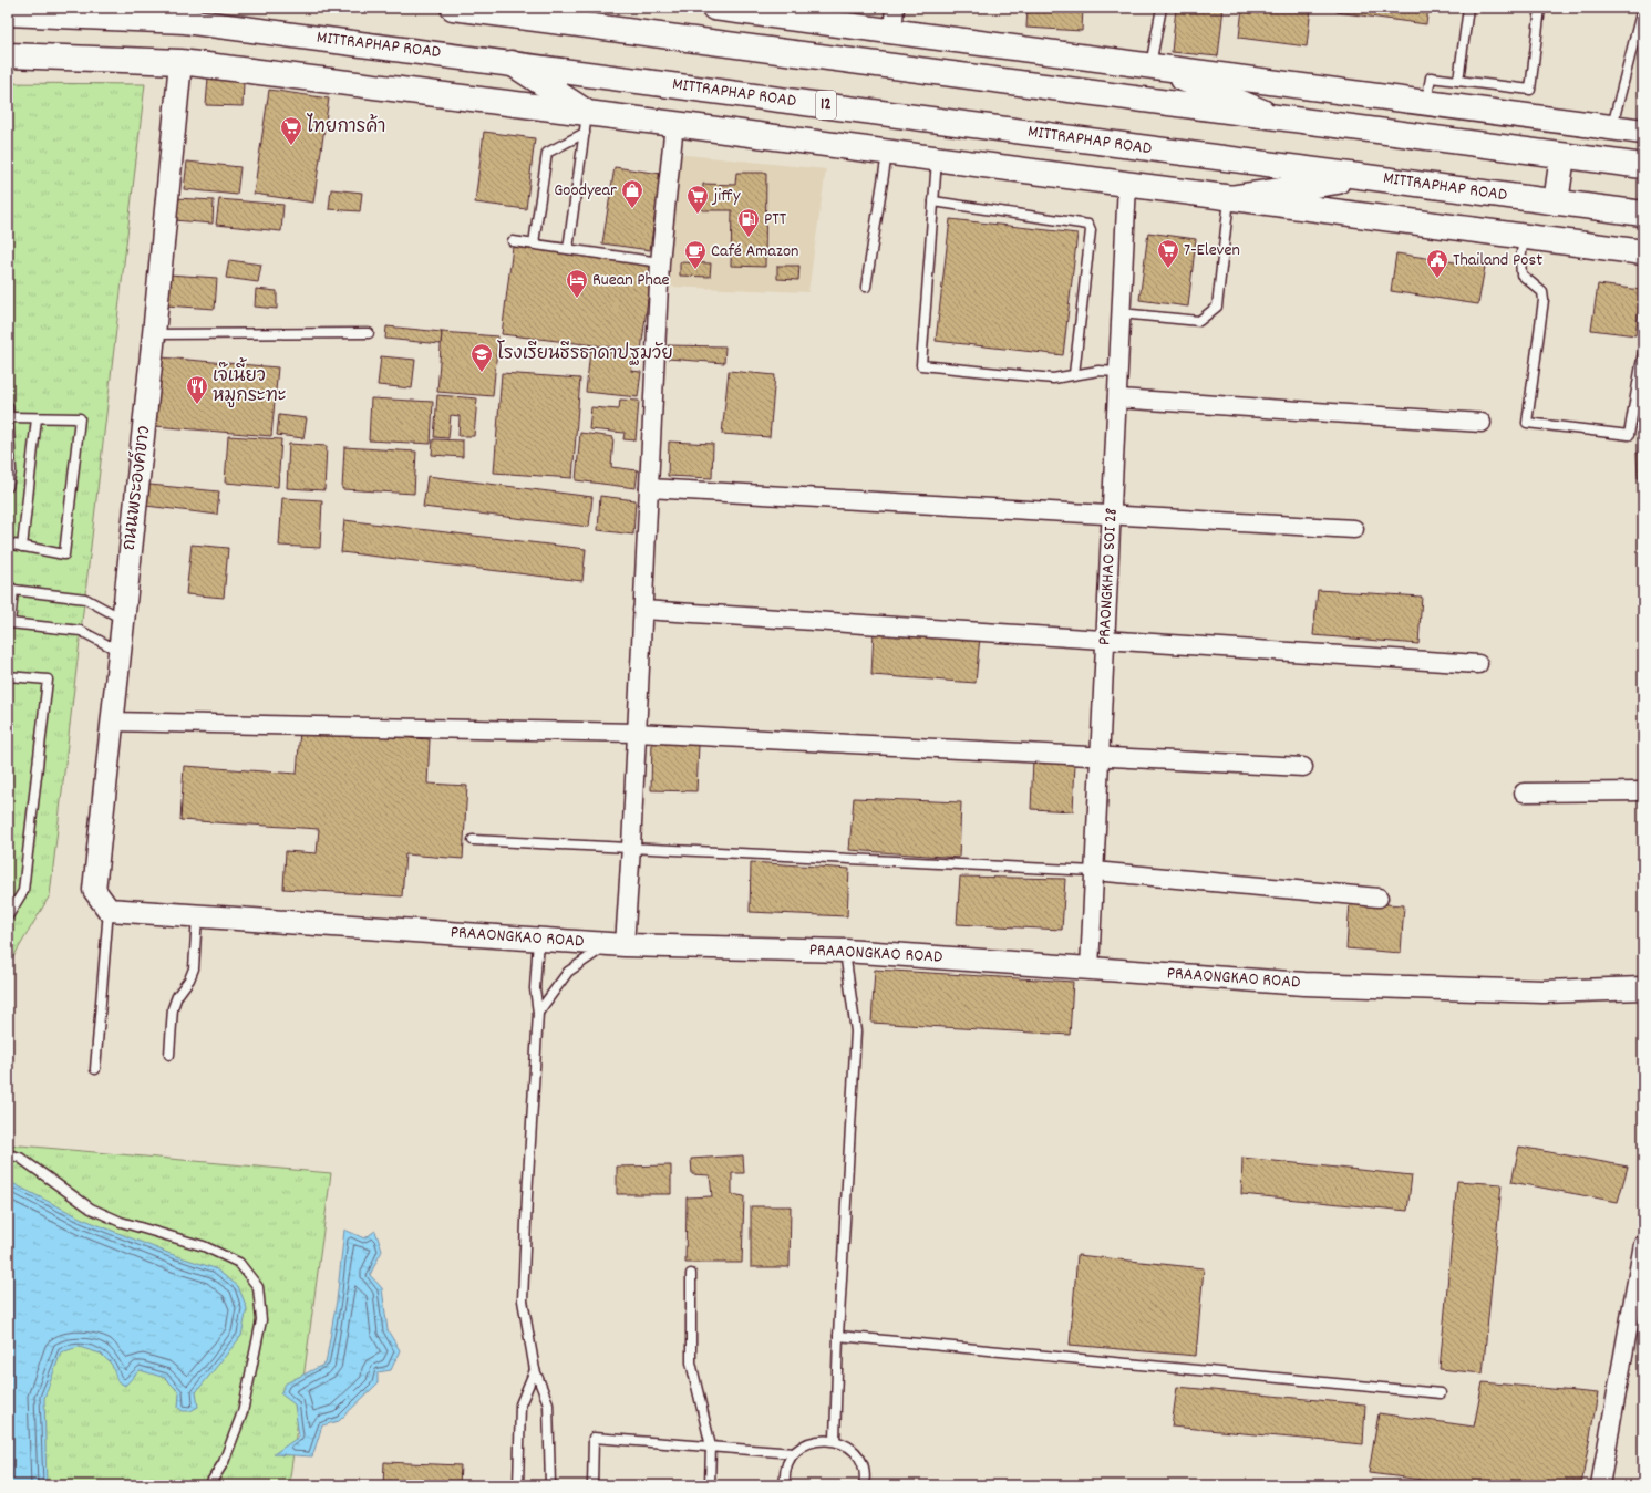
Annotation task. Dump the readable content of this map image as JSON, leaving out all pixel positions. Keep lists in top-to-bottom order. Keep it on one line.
{"streets":{"main road":["MITTRAPHAP ROAD","12"],"street":["ถนนพระองค์ขาว","PRAONGKHAO SOI 28","PRAAONGKAO ROAD"]},"crossings":[["ถนนพระองค์ขาว","PRAAONGKAO ROAD"],["PRAONGKHAO SOI 28","PRAAONGKAO ROAD"]],"places":{"supermarket":["ไทยการค้า","jiffy","7-Eleven"],"shop":["Goodyear"],"fuel station":["PTT"],"cafe":["Café Amazon"],"public building":["Thailand Post"],"hotel":["Ruean Phae"],"school or university":["โรงเรียนธีรธาดาปฐมวัย"],"restaurant":["เจ๊เนี้ยว หมูกระทะ"]}}
